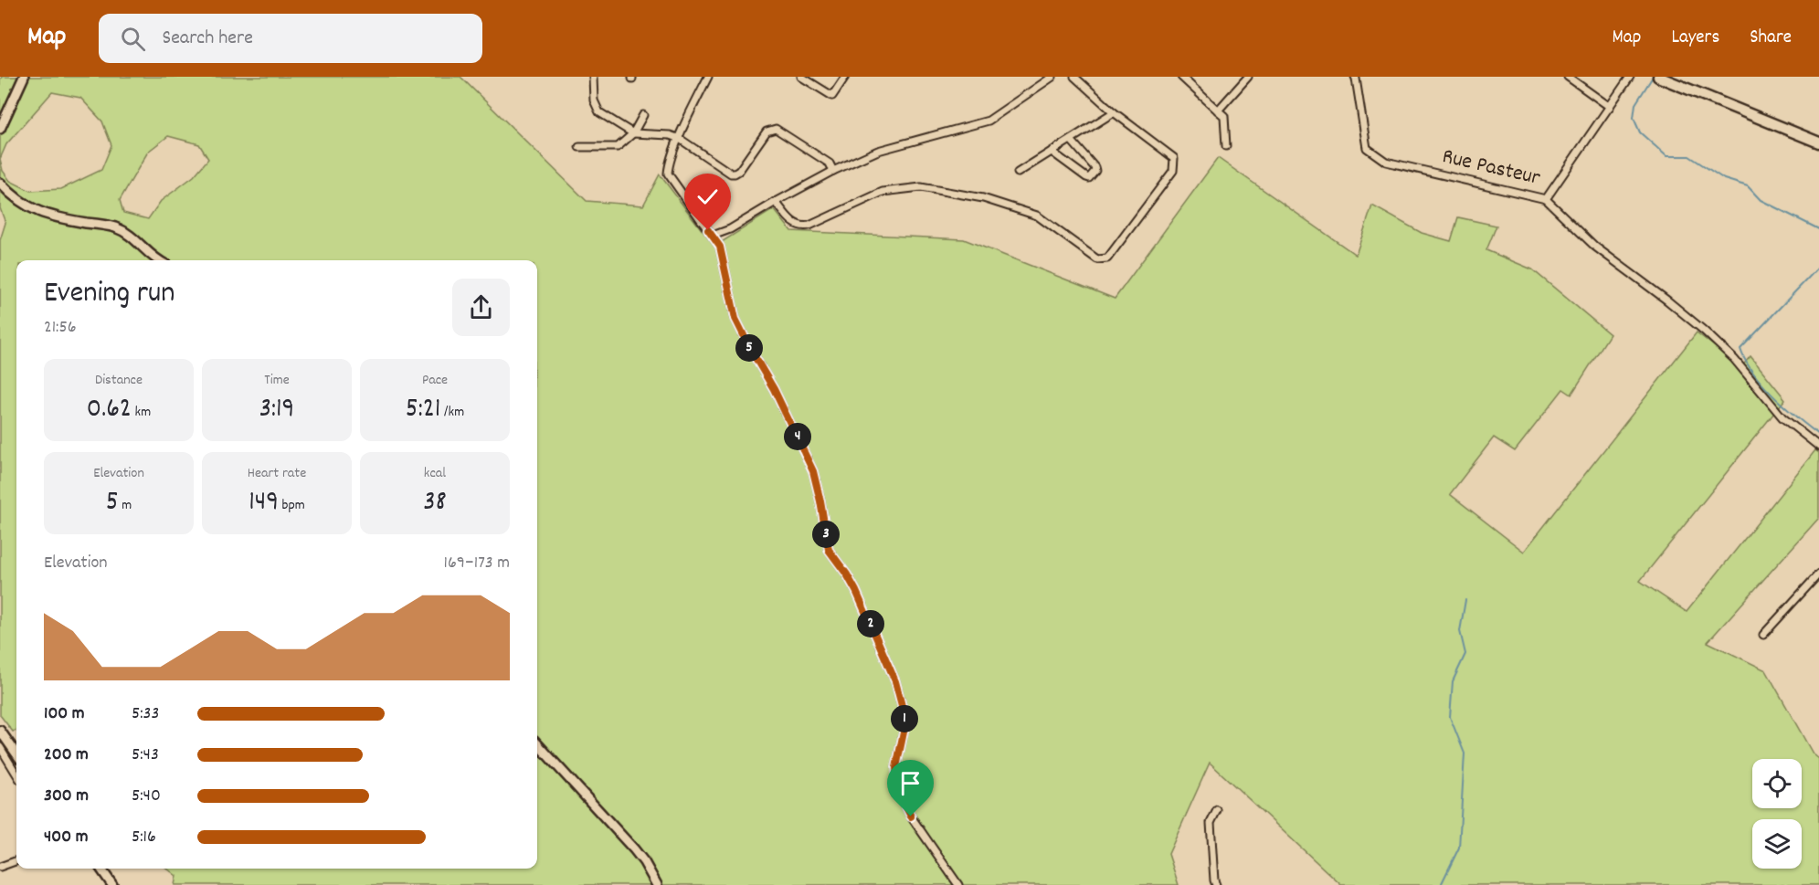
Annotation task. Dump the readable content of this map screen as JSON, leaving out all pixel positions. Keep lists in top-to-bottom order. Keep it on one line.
{"streets":{"street":["Rue Pasteur"]},"page":{"header":"Map","search":"Search here","nav":["Map","Layers","Share"],"heading":["Evening run","21:56"],"pins":["5","4","3","2","1"],"stats":[["Distance","0.62 km"],["Time","3:19"],["Pace","5:21 /km"],["Elevation","5 m"],["Heart rate","149 bpm"],["kcal","38"]],"chart":["Elevation","169–173 m"],"list":[{"name":"100 m","note":"5:33"},{"name":"200 m","note":"5:43"},{"name":"300 m","note":"5:40"},{"name":"400 m","note":"5:16"}]}}
